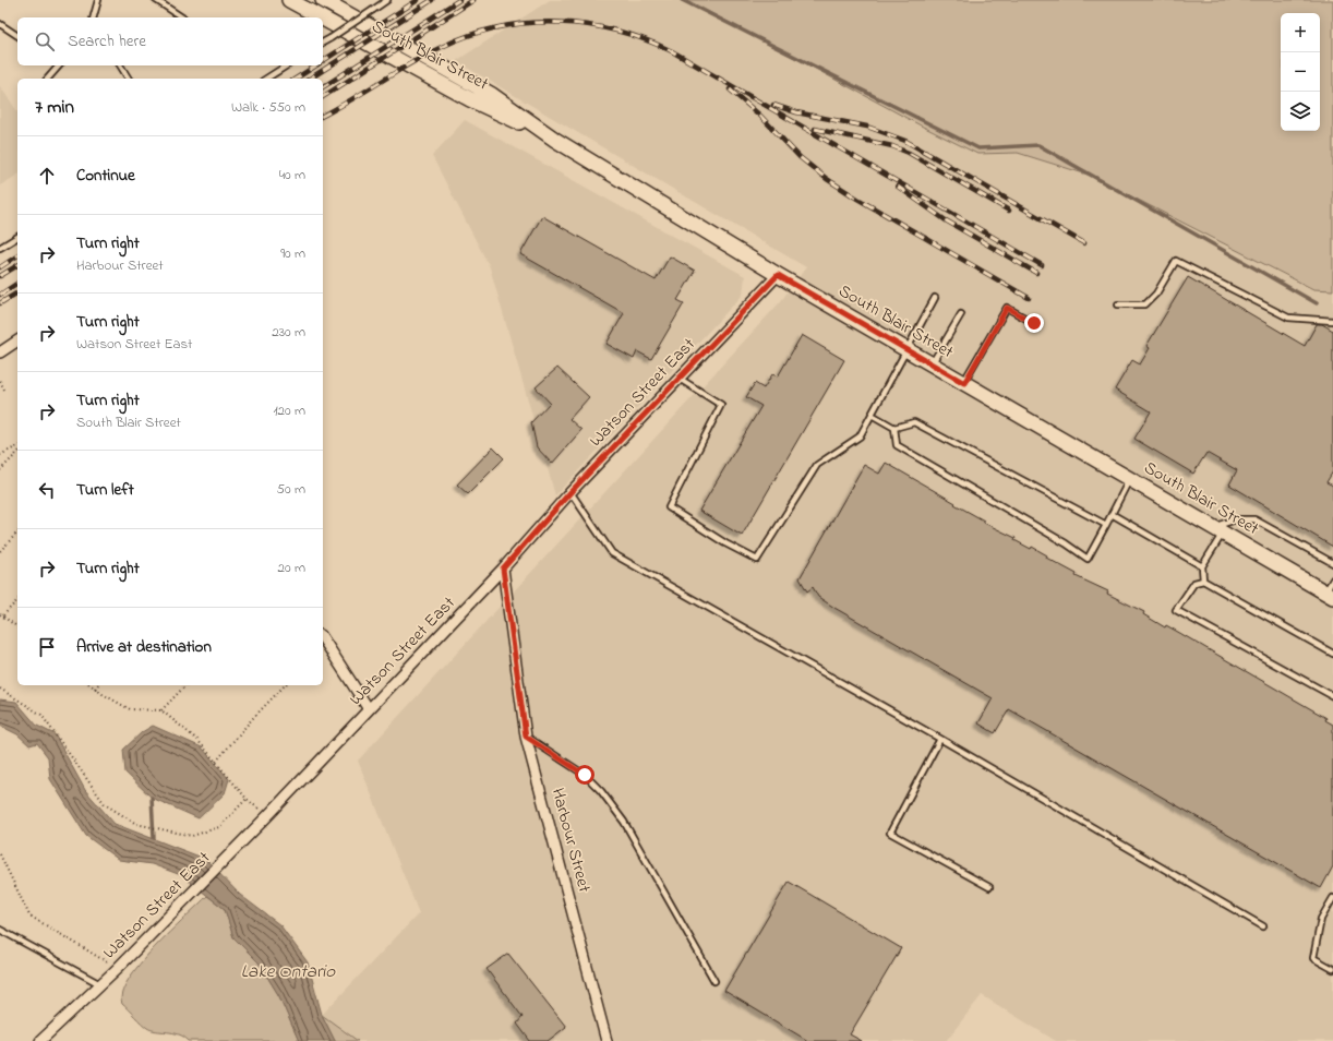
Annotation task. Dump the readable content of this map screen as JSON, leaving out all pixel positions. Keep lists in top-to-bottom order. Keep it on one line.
{"streets":{"street":["South Blair Street","Watson Street East","Harbour Street"]},"crossings":[["South Blair Street","Watson Street East"],["Watson Street East","Harbour Street"]],"water":["Lake Ontario"],"page":{"map_buttons":["+","−"],"search":"Search here","heading":["7 min","Walk · 550 m"],"list":[["Continue","40 m"],["Turn right","Harbour Street","90 m"],["Turn right","Watson Street East","230 m"],["Turn right","South Blair Street","120 m"],["Turn left","50 m"],["Turn right","20 m"],"Arrive at destination"]}}
